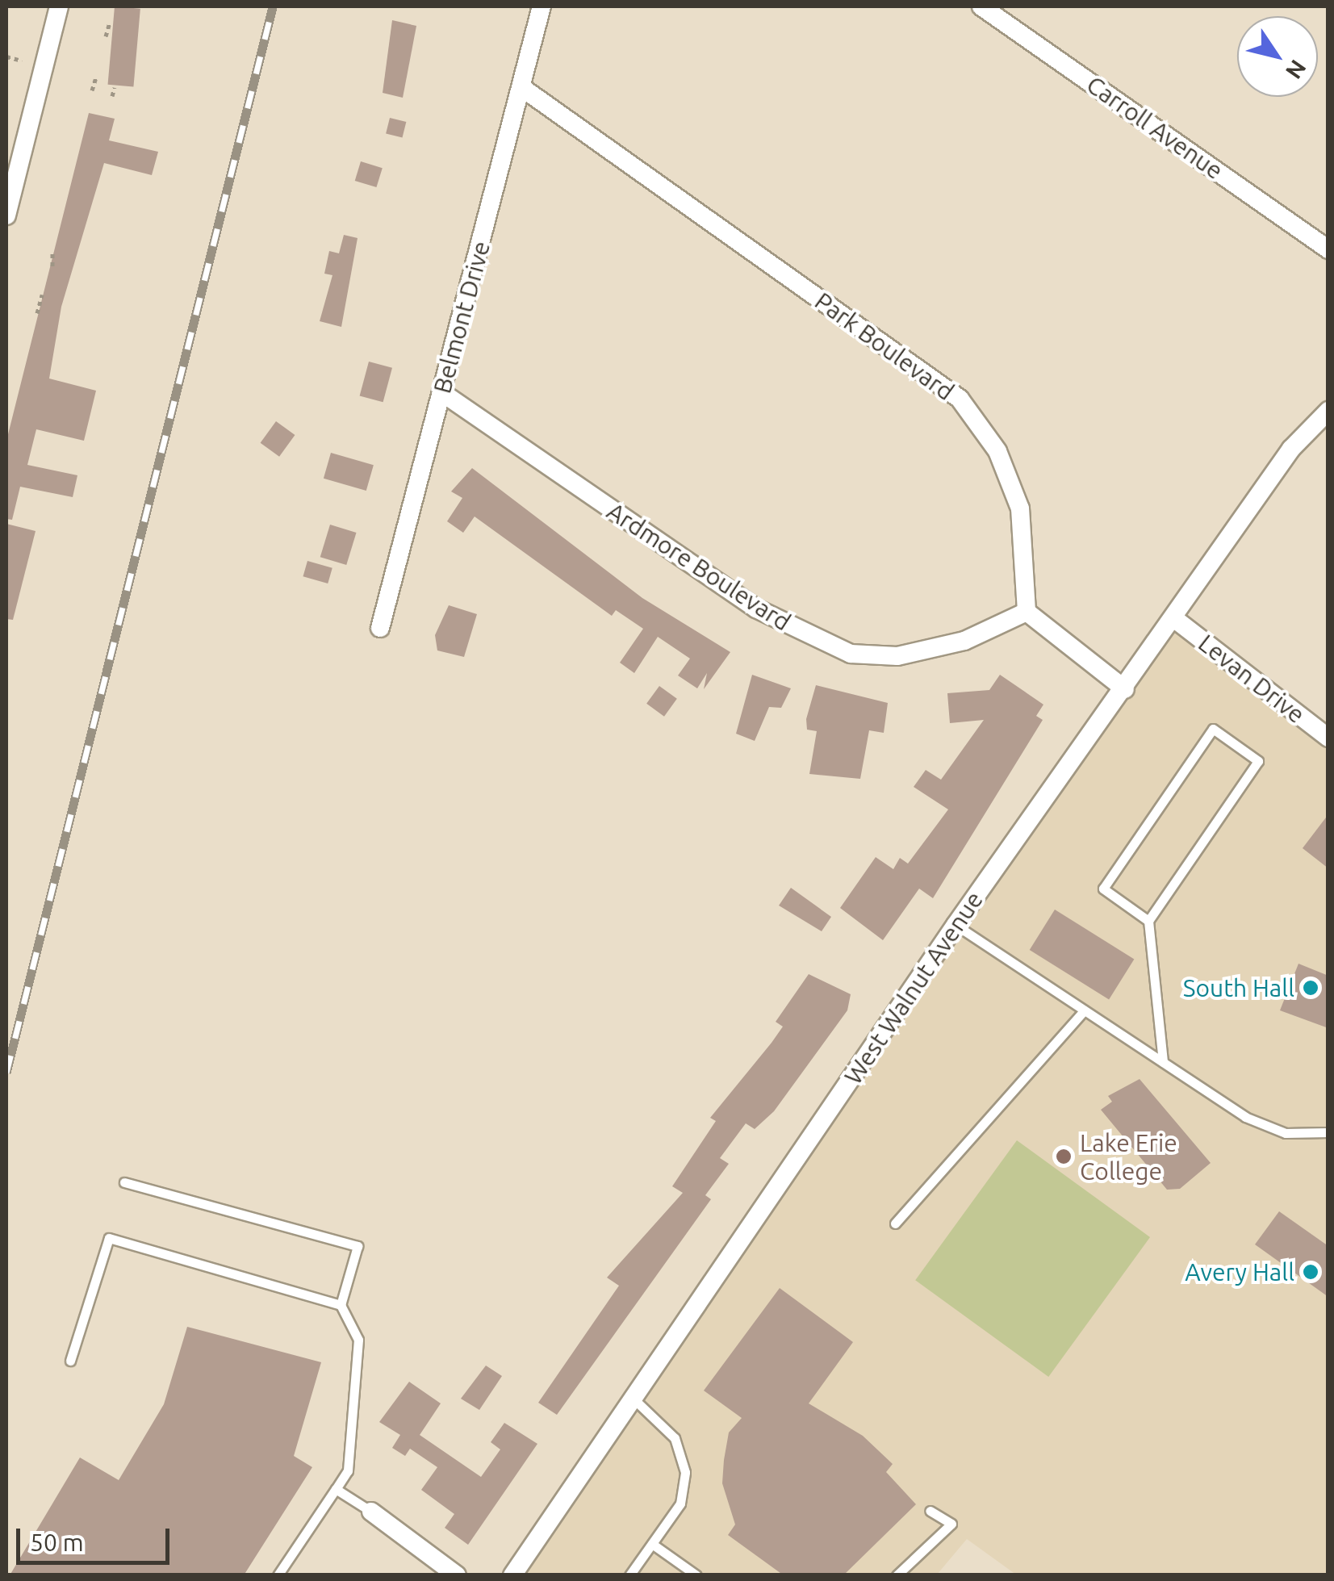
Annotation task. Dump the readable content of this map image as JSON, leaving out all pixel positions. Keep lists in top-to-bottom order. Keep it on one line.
{"streets":{"street":["Carroll Avenue","Belmont Drive","Park Boulevard","Ardmore Boulevard","Levan Drive","West Walnut Avenue"]},"crossings":[["Belmont Drive","Park Boulevard"],["Belmont Drive","Ardmore Boulevard"],["Park Boulevard","Ardmore Boulevard"],["Levan Drive","West Walnut Avenue"]],"places":["South Hall","Lake Erie College","Avery Hall"],"scale_bar":"50 m","north":"bottom right"}
